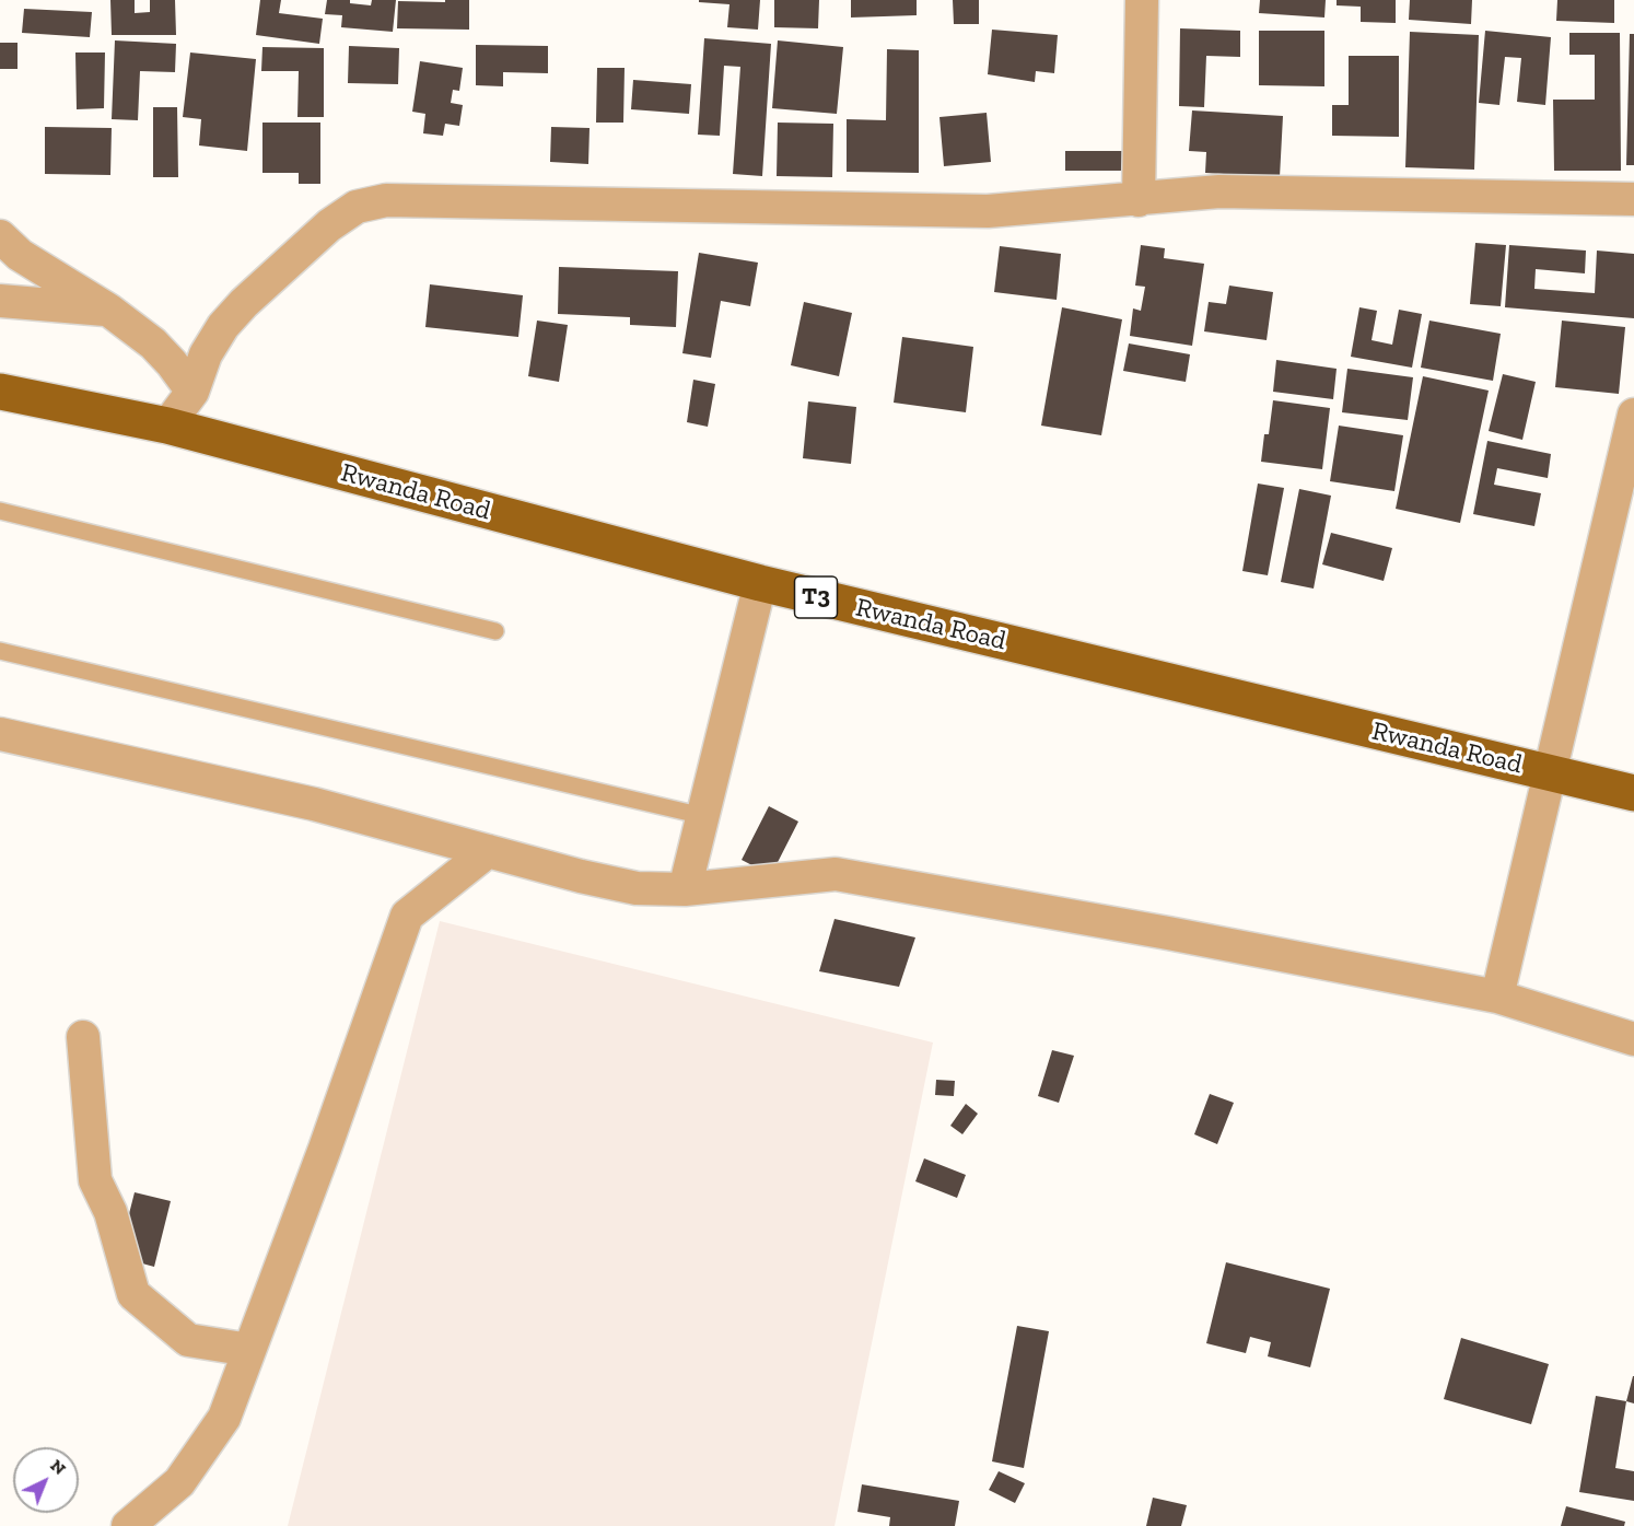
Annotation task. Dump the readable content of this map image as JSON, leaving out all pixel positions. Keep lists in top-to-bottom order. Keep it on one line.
{"streets":{"highway":["Rwanda Road","T3"]},"north":"top right"}
